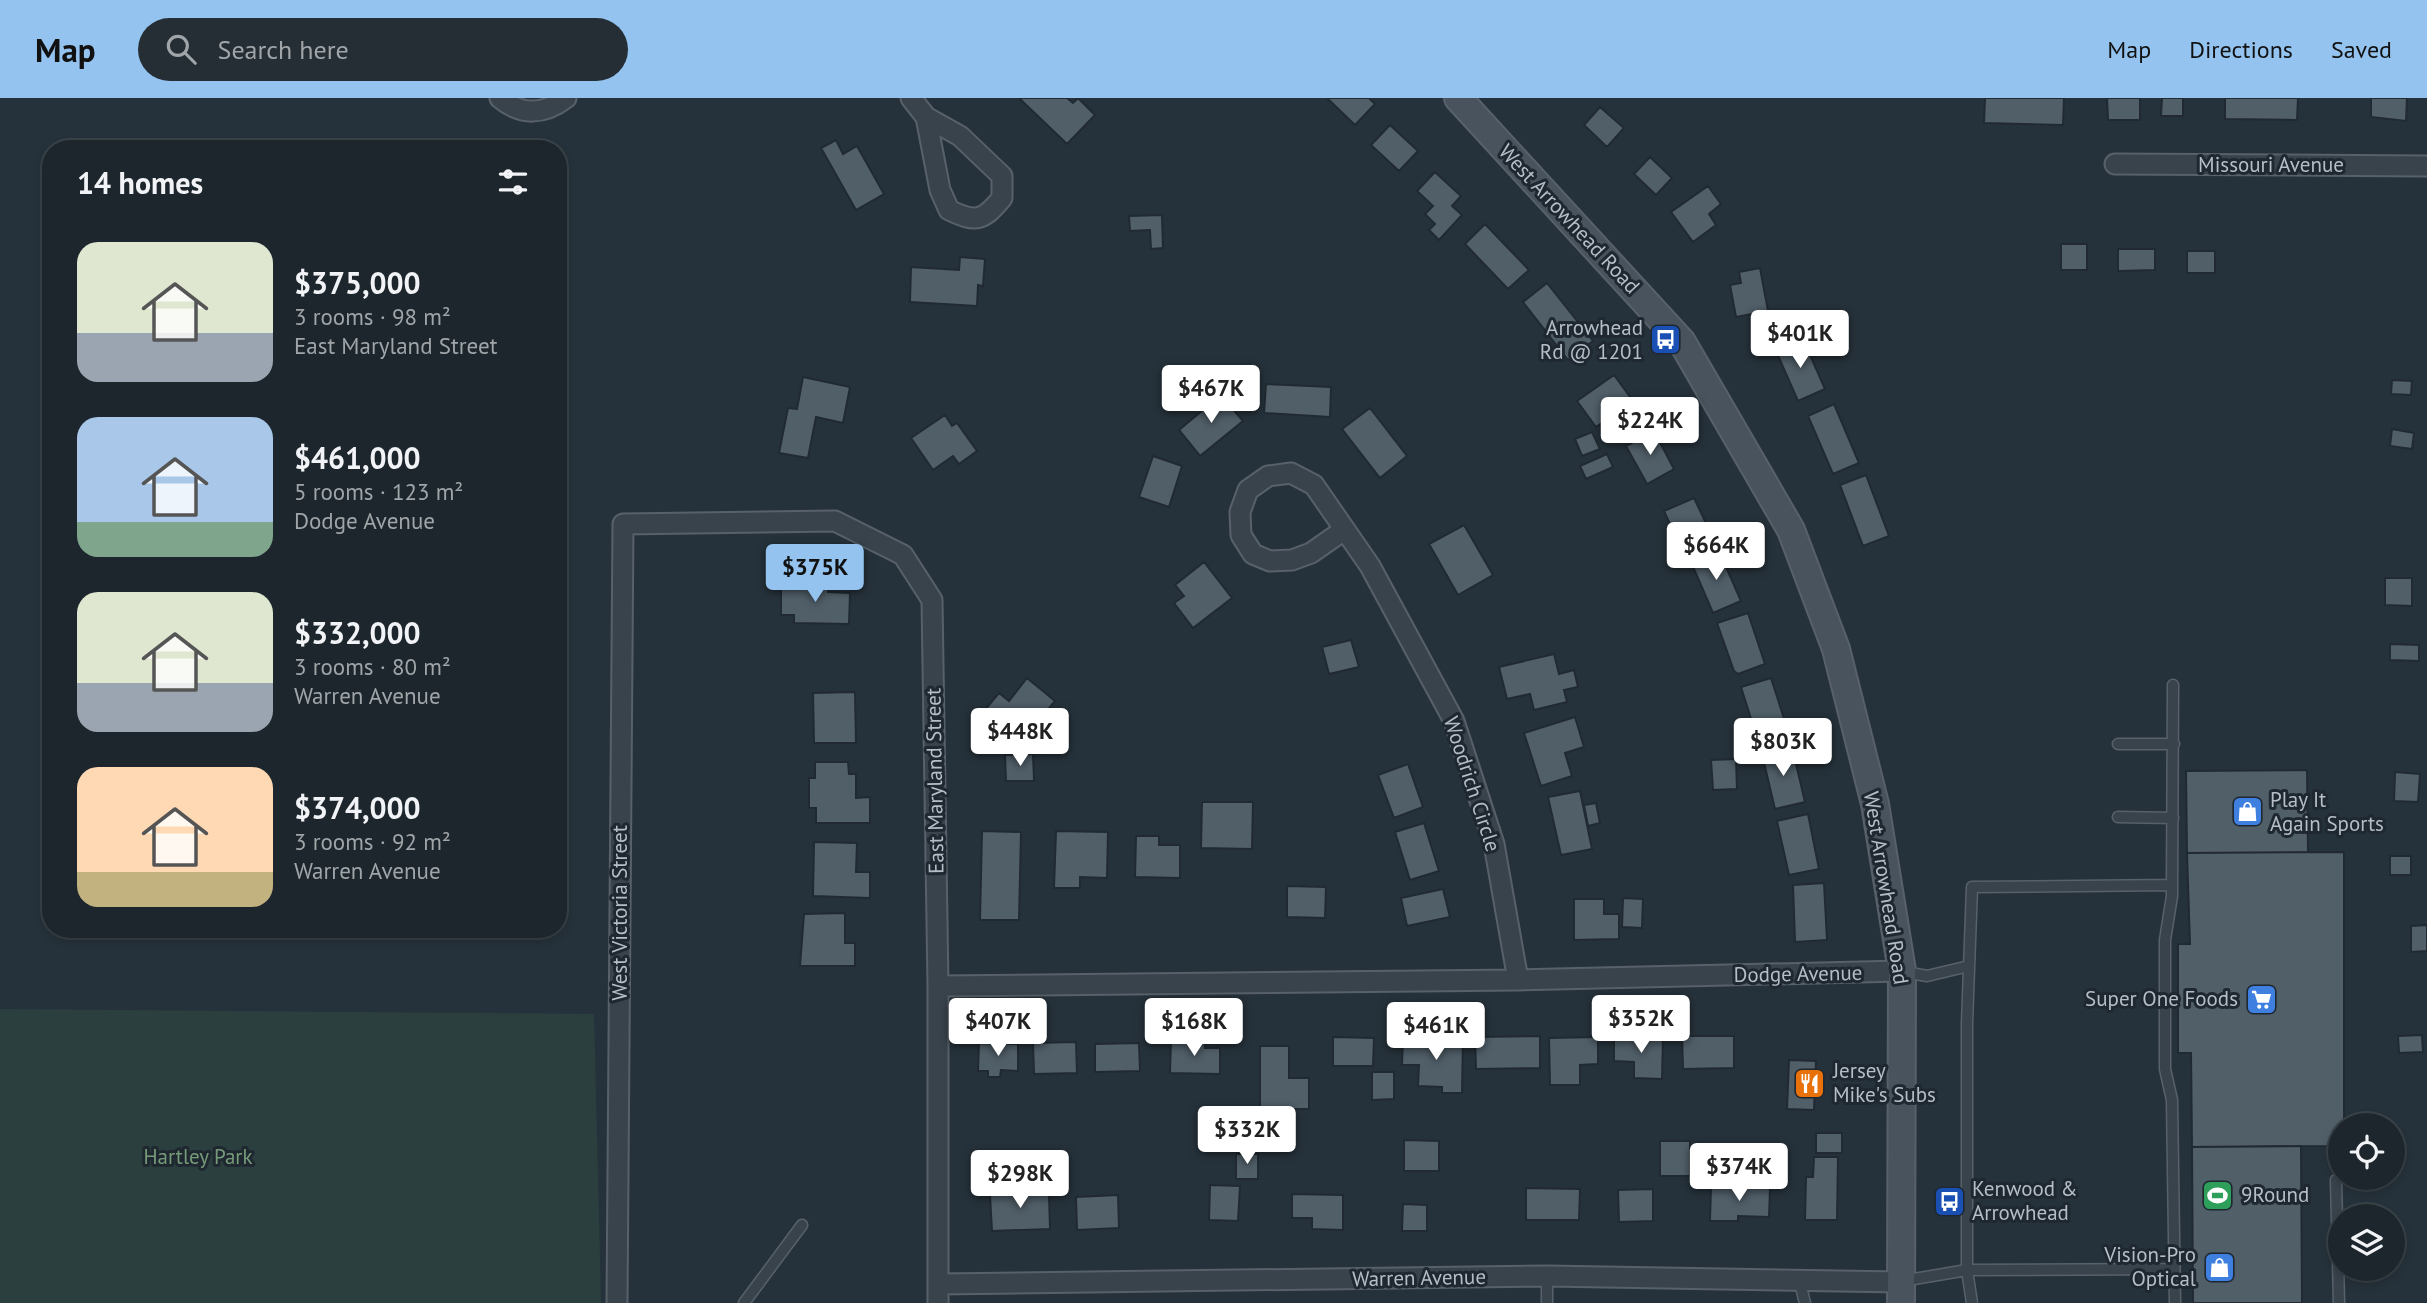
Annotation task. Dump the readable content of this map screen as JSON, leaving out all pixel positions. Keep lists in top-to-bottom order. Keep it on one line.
{"streets":{"street":["Missouri Avenue","West Arrowhead Road","East Maryland Street","Woodrich Circle","West Victoria Street","Dodge Avenue","Warren Avenue"]},"crossings":[["West Arrowhead Road","Dodge Avenue"],["West Arrowhead Road","Warren Avenue"],["East Maryland Street","West Victoria Street"],["East Maryland Street","Dodge Avenue"],["East Maryland Street","Warren Avenue"],["Woodrich Circle","Dodge Avenue"]],"parks":["Hartley Park"],"places":{"bus stop":["Arrowhead Rd @ 1201","Kenwood & Arrowhead"],"shop":["Play It Again Sports","Vision-Pro Optical"],"supermarket":["Super One Foods"],"restaurant":["Jersey Mike's Subs"],"sports":["9Round"]},"page":{"header":"Map","search":"Search here","nav":["Map","Directions","Saved"],"heading":"14 homes","list":[{"name":"$375,000","note":"3 rooms · 98 m² · East Maryland Street"},{"name":"$461,000","note":"5 rooms · 123 m² · Dodge Avenue"},{"name":"$332,000","note":"3 rooms · 80 m² · Warren Avenue"},{"name":"$374,000","note":"3 rooms · 92 m² · Warren Avenue"}],"price":["$401K","$467K","$224K","$664K","$375K","$448K","$803K","$352K","$407K","$168K","$461K","$332K","$374K","$298K"]}}
